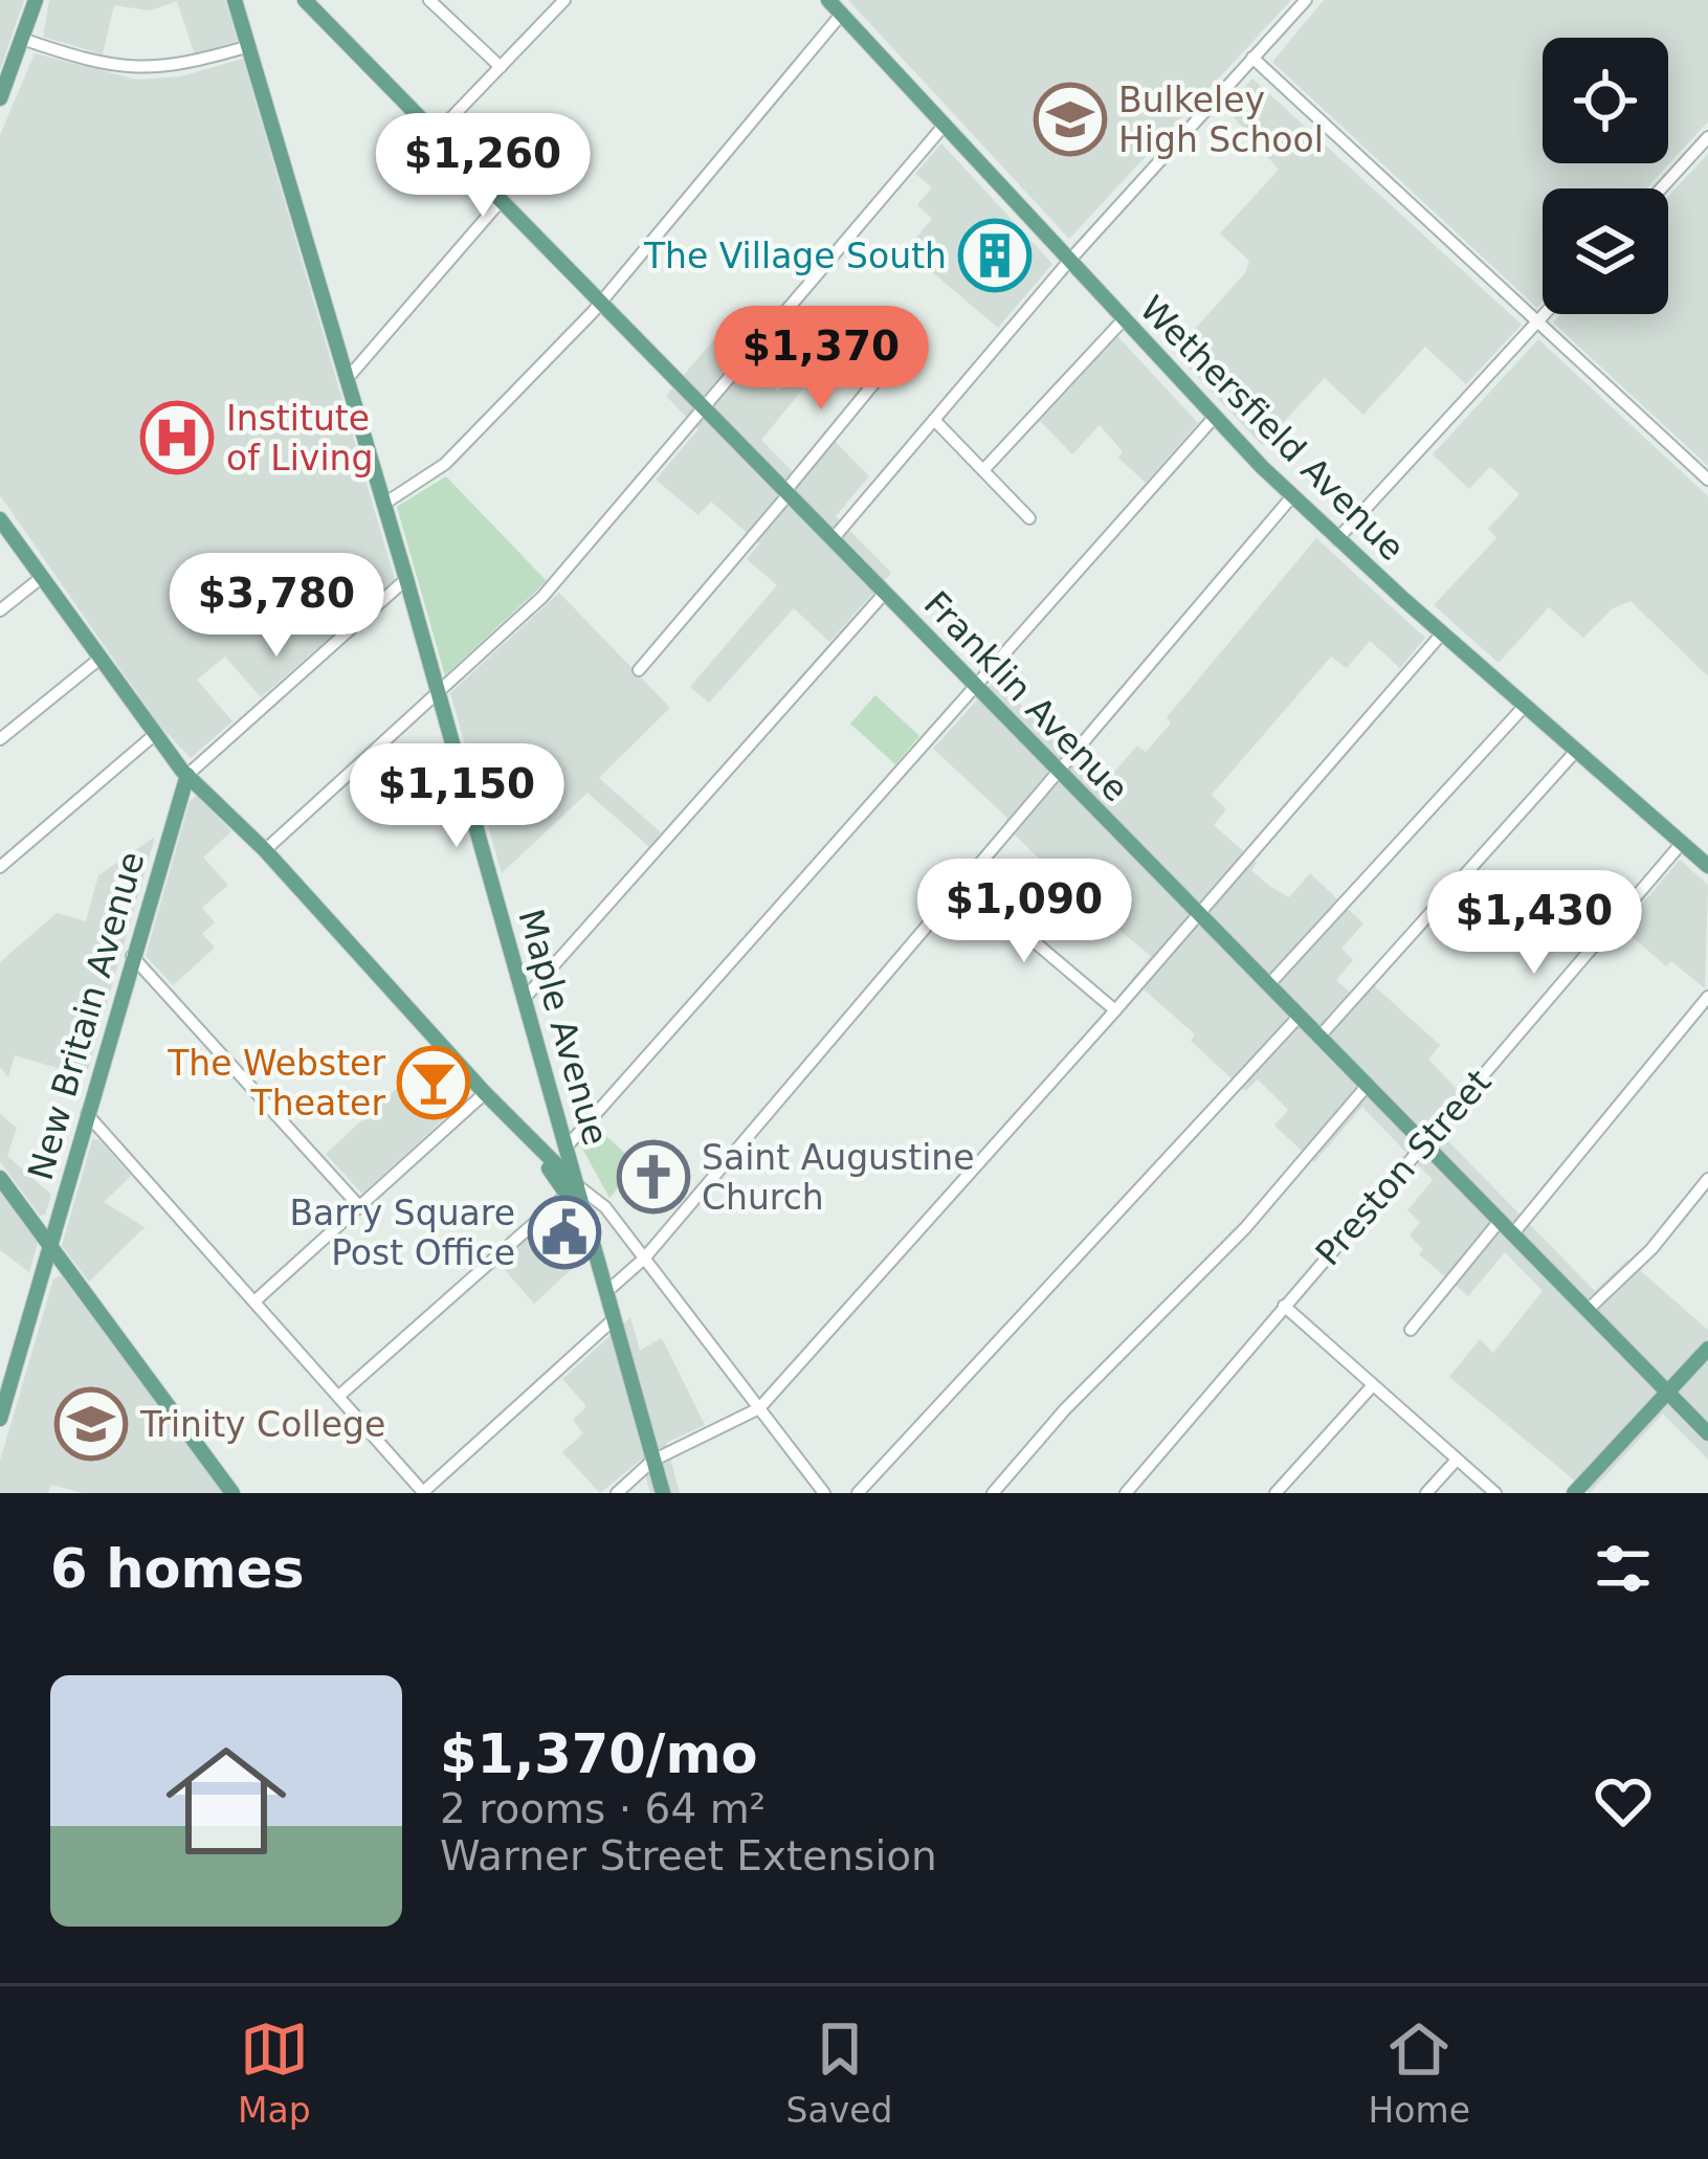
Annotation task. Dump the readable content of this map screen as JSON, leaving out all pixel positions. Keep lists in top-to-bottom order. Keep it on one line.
{"streets":{"main road":["Wethersfield Avenue","Franklin Avenue","New Britain Avenue","Maple Avenue"],"street":["Preston Street"]},"crossings":[["Wethersfield Avenue","Preston Street"],["Franklin Avenue","Preston Street"]],"places":{"school or university":["Bulkeley High School","Trinity College"],"building":["The Village South"],"hospital":["Institute of Living"],"bar":["The Webster Theater"],"church":["Saint Augustine Church"],"public building":["Barry Square Post Office"]},"page":{"price":["$1,260","$1,370","$3,780","$1,150","$1,090","$1,430"],"heading":"6 homes","list":[{"name":"$1,370/mo","note":"2 rooms · 64 m² · Warner Street Extension"}],"tabs":["Map","Saved","Home"]}}
